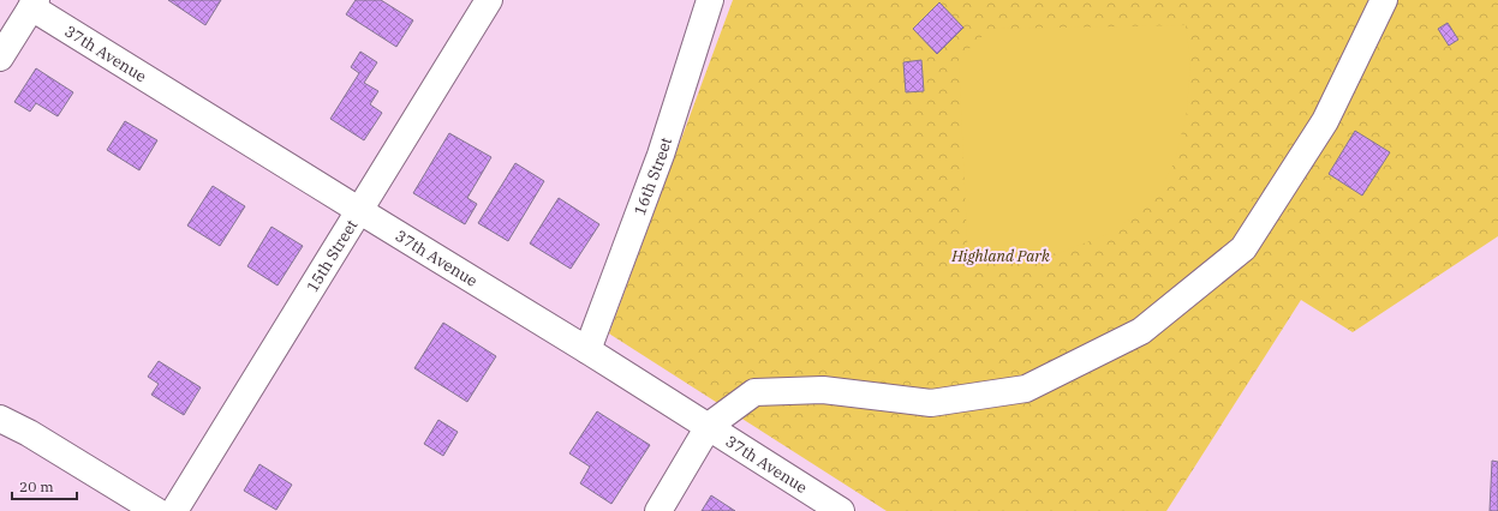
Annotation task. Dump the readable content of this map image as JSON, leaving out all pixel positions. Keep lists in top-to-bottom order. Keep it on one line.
{"streets":{"street":["37th Avenue","16th Street","15th Street"]},"crossings":[["37th Avenue","16th Street"],["37th Avenue","15th Street"]],"parks":["Highland Park"],"scale_bar":"20 m"}
